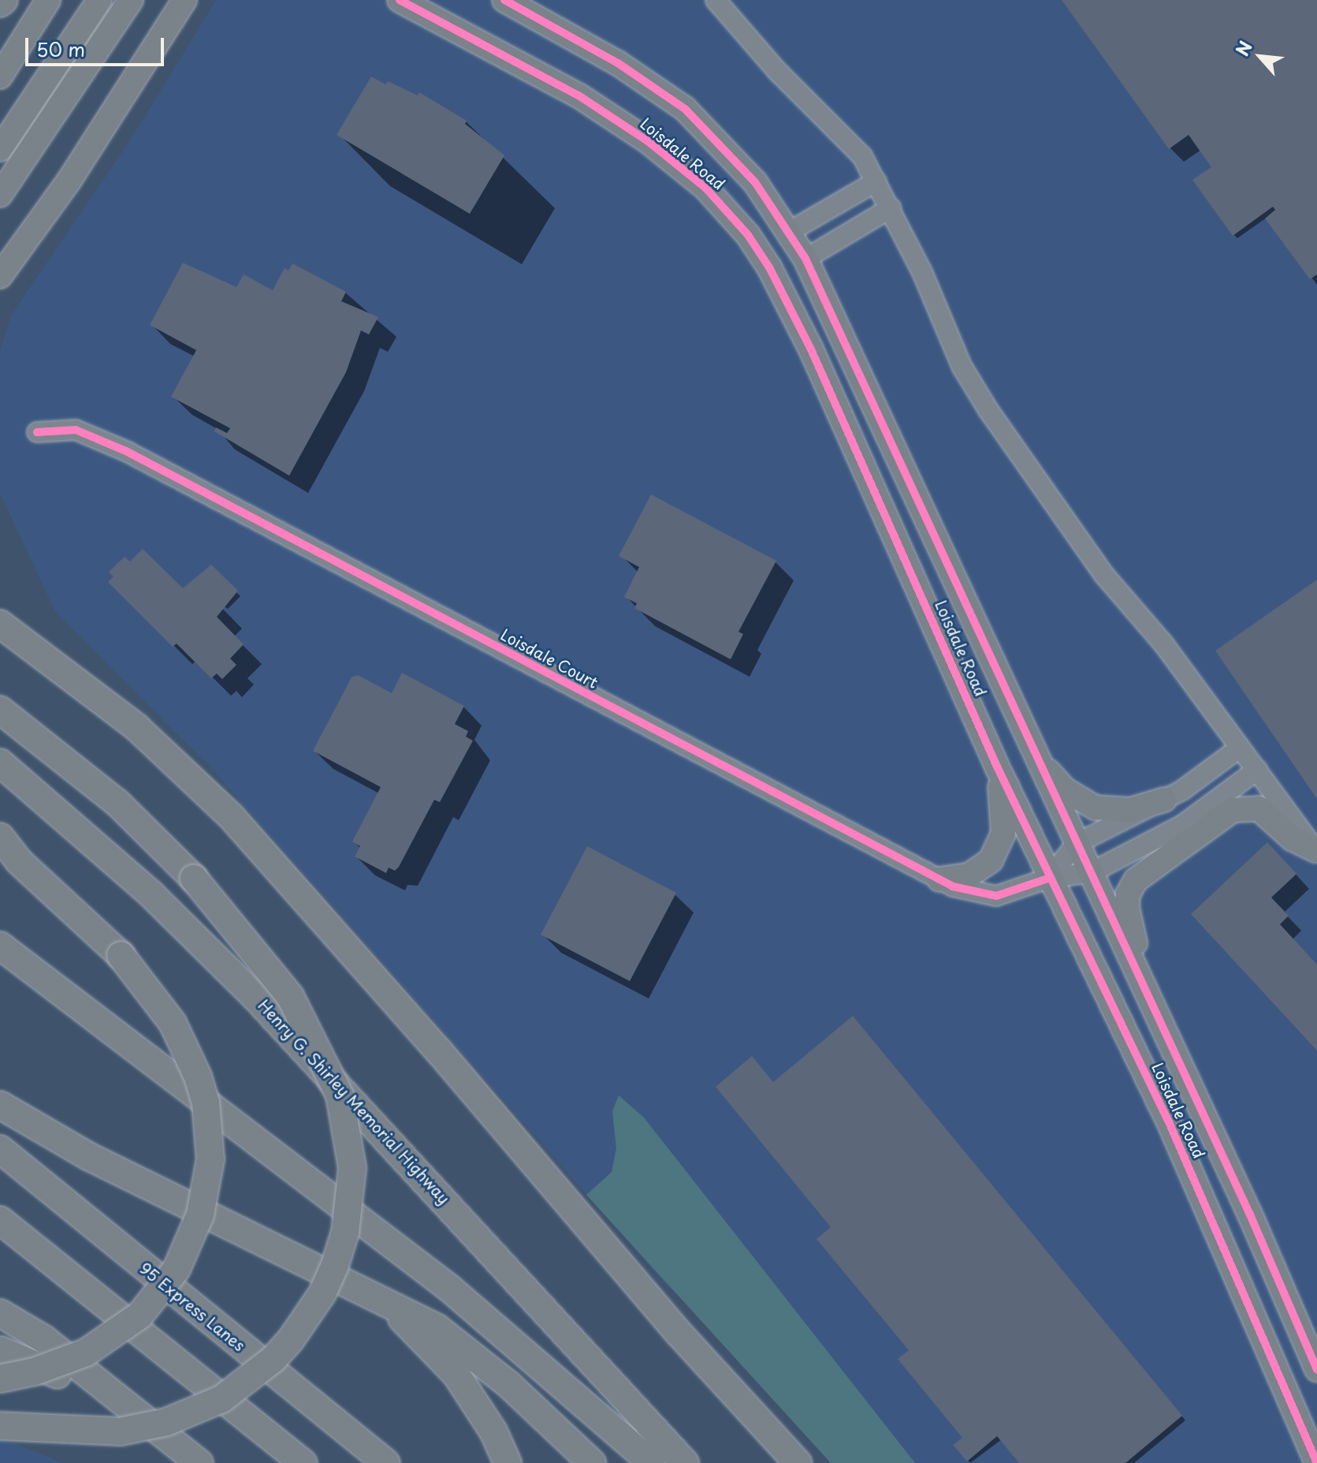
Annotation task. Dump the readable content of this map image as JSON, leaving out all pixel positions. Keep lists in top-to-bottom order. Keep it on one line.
{"streets":{"highway":["Henry G. Shirley Memorial Highway","95 Express Lanes"],"main road":["Loisdale Road"],"street":["Loisdale Court"]},"crossings":[["Loisdale Road","Loisdale Court"]],"scale_bar":"50 m","north":"top left"}
